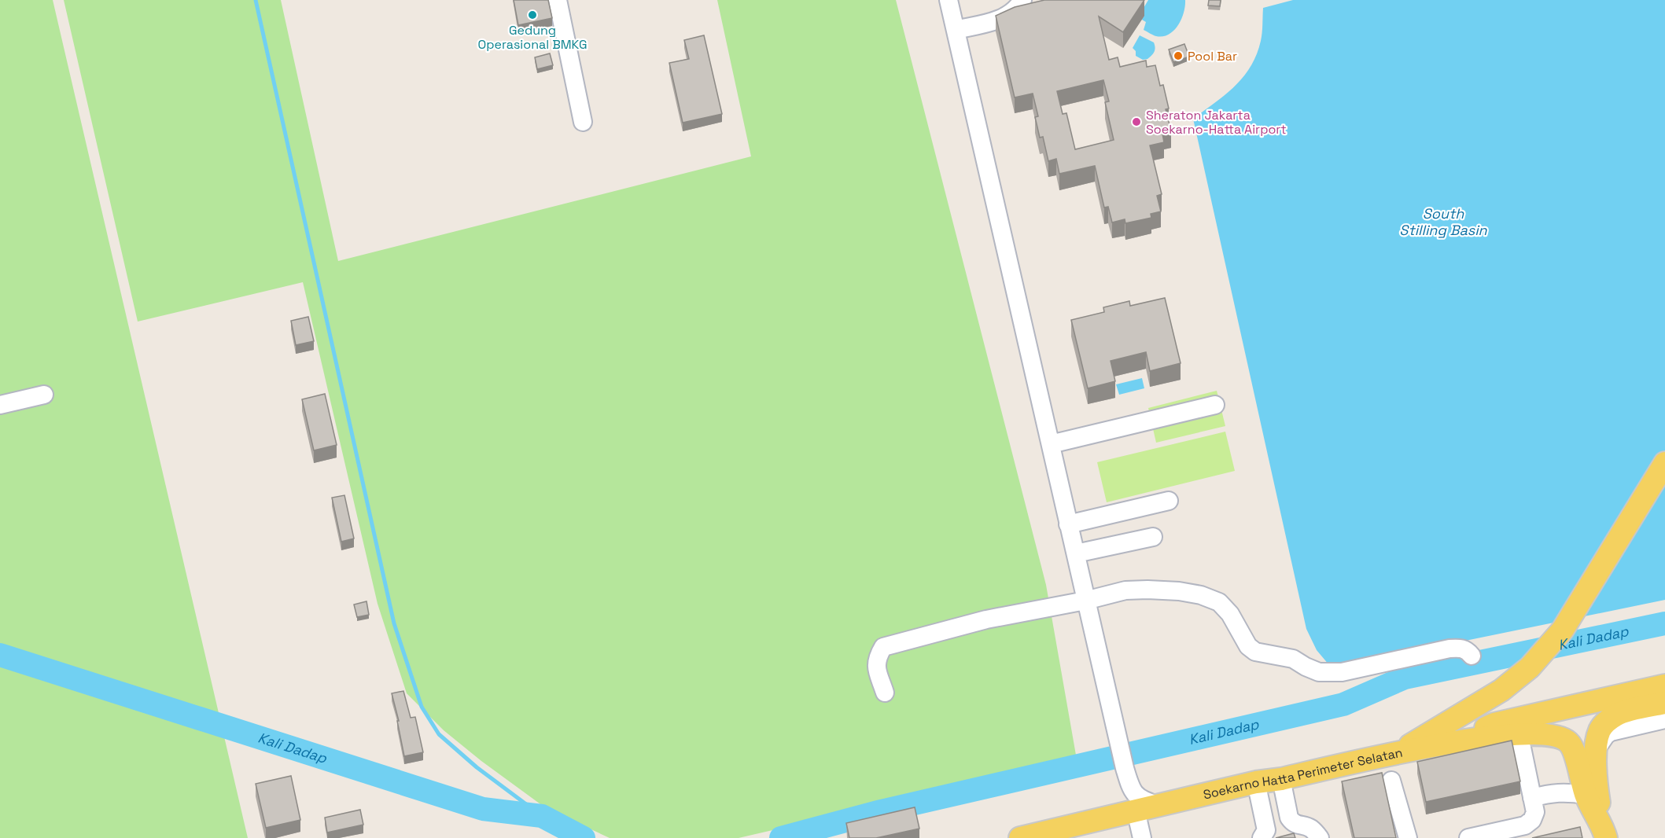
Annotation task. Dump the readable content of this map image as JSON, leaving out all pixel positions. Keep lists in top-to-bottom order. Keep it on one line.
{"streets":{"main road":["Soekarno Hatta Perimeter Selatan"]},"water":["South Stilling Basin","Kali Dadap"],"places":["Gedung Operasional BMKG","Pool Bar","Sheraton Jakarta Soekarno-Hatta Airport"]}
